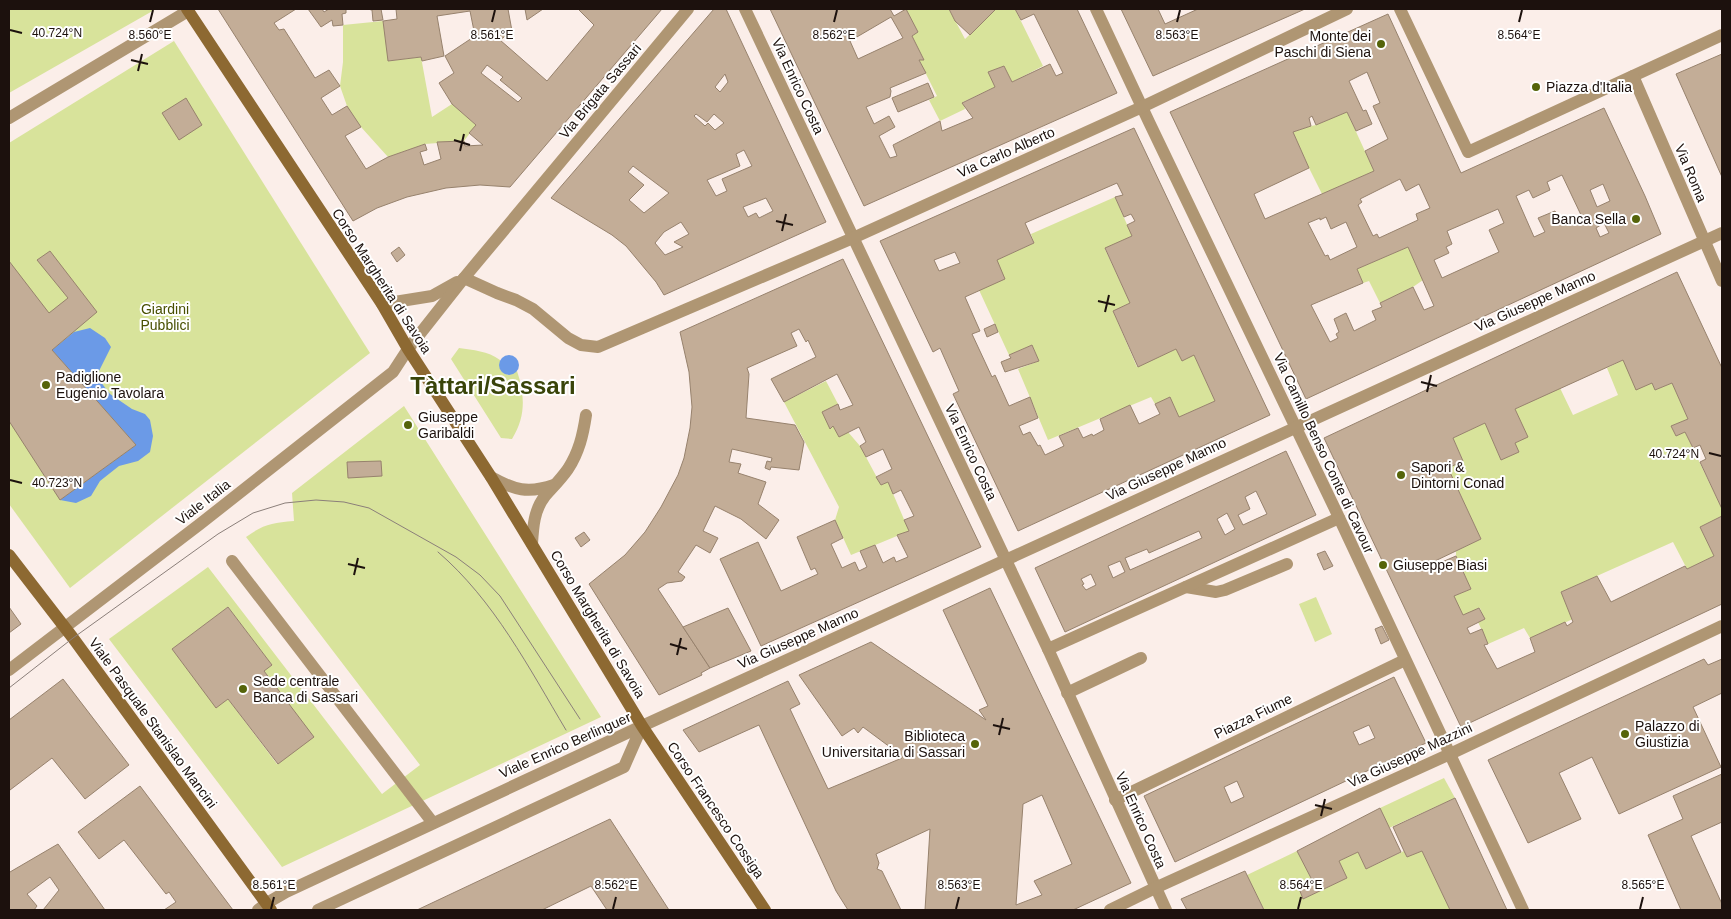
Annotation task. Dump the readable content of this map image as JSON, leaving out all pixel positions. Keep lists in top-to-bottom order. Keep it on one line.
{"streets":{"main road":["Corso Margherita di Savoia","Viale Pasquale Stanislao Mancini","Corso Francesco Cossiga"],"street":["Via Enrico Costa","Via Brigata Sassari","Via Carlo Alberto","Via Roma","Via Giuseppe Manno","Via Camillo Benso Conte di Cavour","Viale Italia","Piazza Fiume","Viale Enrico Berlinguer","Via Giuseppe Mazzini"]},"crossings":[["Via Enrico Costa","Via Carlo Alberto"],["Via Enrico Costa","Via Giuseppe Manno"],["Via Enrico Costa","Piazza Fiume"],["Via Enrico Costa","Via Giuseppe Mazzini"],["Via Brigata Sassari","Via Carlo Alberto"],["Via Brigata Sassari","Viale Italia"],["Via Carlo Alberto","Via Camillo Benso Conte di Cavour"],["Via Carlo Alberto","Viale Italia"],["Via Roma","Via Giuseppe Manno"],["Corso Margherita di Savoia","Via Giuseppe Manno"],["Corso Margherita di Savoia","Viale Italia"],["Corso Margherita di Savoia","Viale Enrico Berlinguer"],["Corso Margherita di Savoia","Corso Francesco Cossiga"],["Via Giuseppe Manno","Via Camillo Benso Conte di Cavour"],["Via Giuseppe Manno","Viale Enrico Berlinguer"],["Via Giuseppe Manno","Corso Francesco Cossiga"],["Via Camillo Benso Conte di Cavour","Piazza Fiume"],["Via Camillo Benso Conte di Cavour","Via Giuseppe Mazzini"],["Viale Italia","Viale Pasquale Stanislao Mancini"],["Viale Pasquale Stanislao Mancini","Viale Enrico Berlinguer"],["Viale Enrico Berlinguer","Corso Francesco Cossiga"]],"districts":["Tàttari/Sassari"],"parks":["Giardini Pubblici"],"places":["Monte dei Paschi di Siena","Piazza d'Italia","Banca Sella","Padiglione Eugenio Tavolara","Giuseppe Garibaldi","Sapori & Dintorni Conad","Giuseppe Biasi","Sede centrale Banca di Sassari","Palazzo di Giustizia","Biblioteca Universitaria di Sassari"],"coordinates":["40.724°N","8.563°E","8.560°E","8.561°E","8.562°E","8.564°E","40.723°N","8.565°E"]}
